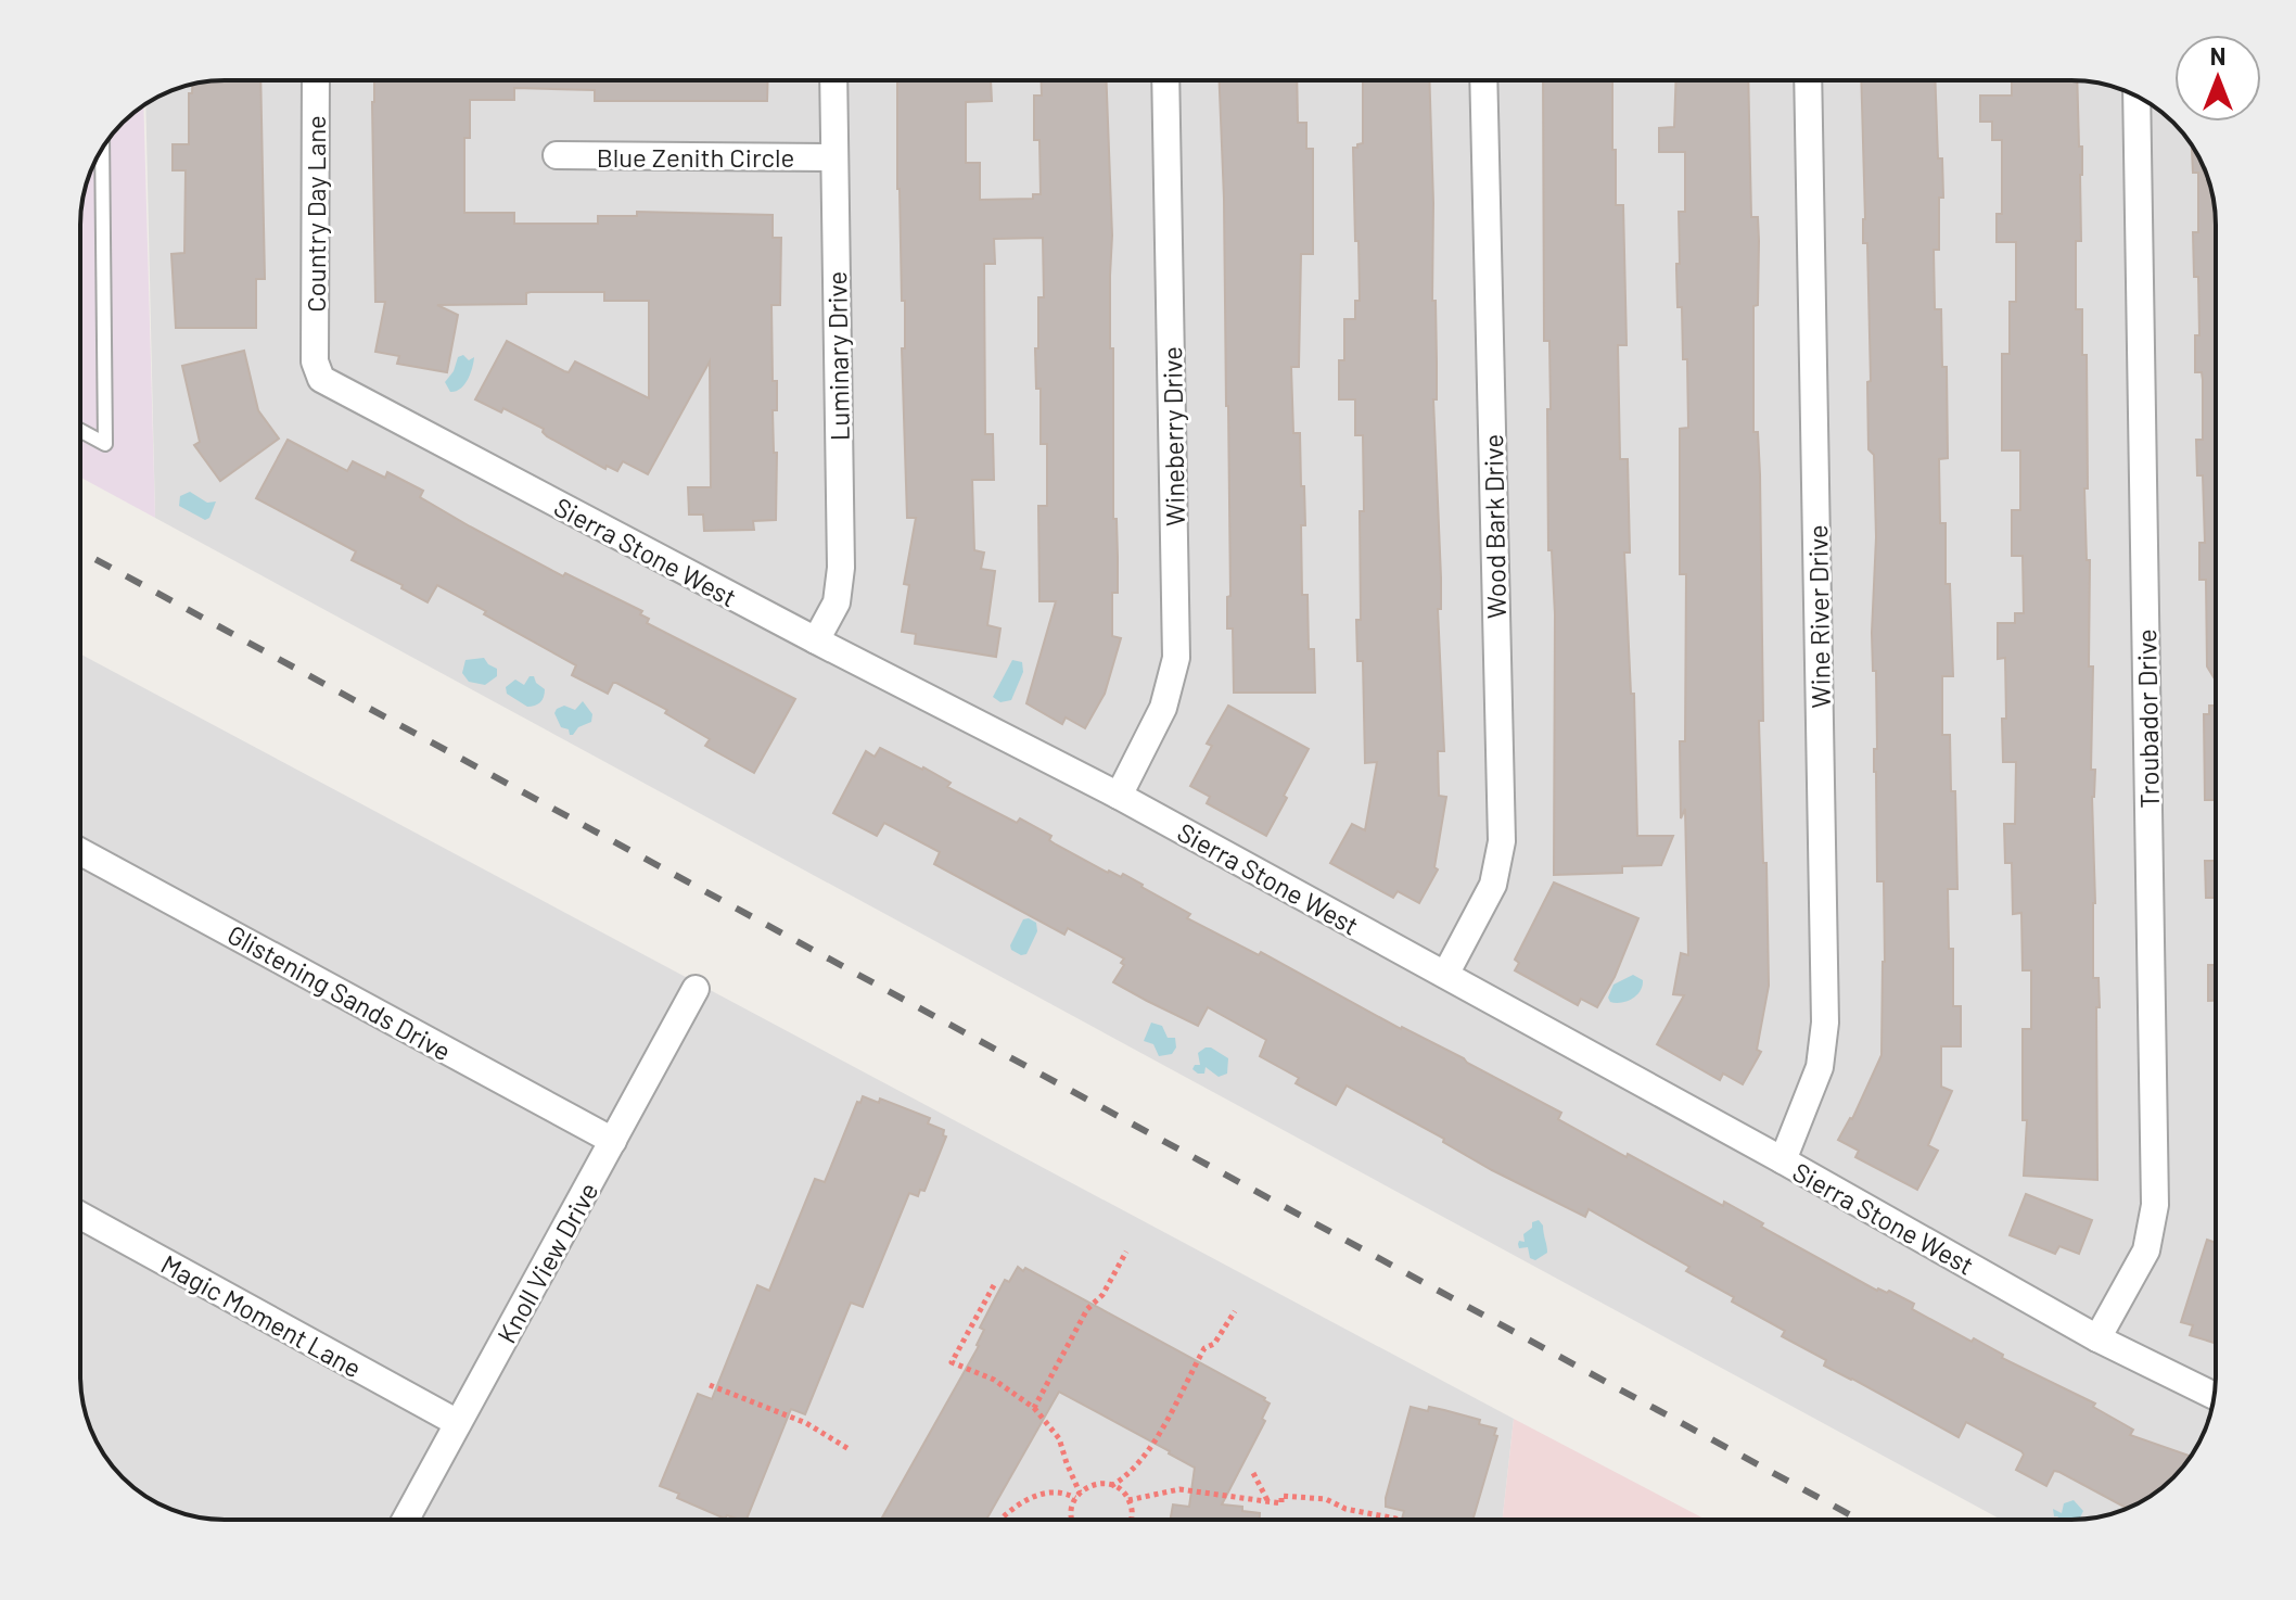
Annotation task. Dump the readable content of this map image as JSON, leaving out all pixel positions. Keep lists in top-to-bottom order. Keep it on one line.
{"streets":{"street":["Blue Zenith Circle","Country Day Lane","Luminary Drive","Wineberry Drive","Wood Bark Drive","Sierra Stone West","Wine River Drive","Troubador Drive","Glistening Sands Drive","Knoll View Drive","Magic Moment Lane"]},"crossings":[["Blue Zenith Circle","Luminary Drive"],["Country Day Lane","Sierra Stone West"],["Luminary Drive","Sierra Stone West"],["Wineberry Drive","Sierra Stone West"],["Wood Bark Drive","Sierra Stone West"],["Sierra Stone West","Wine River Drive"],["Sierra Stone West","Troubador Drive"],["Glistening Sands Drive","Knoll View Drive"],["Knoll View Drive","Magic Moment Lane"]],"north":"top"}
